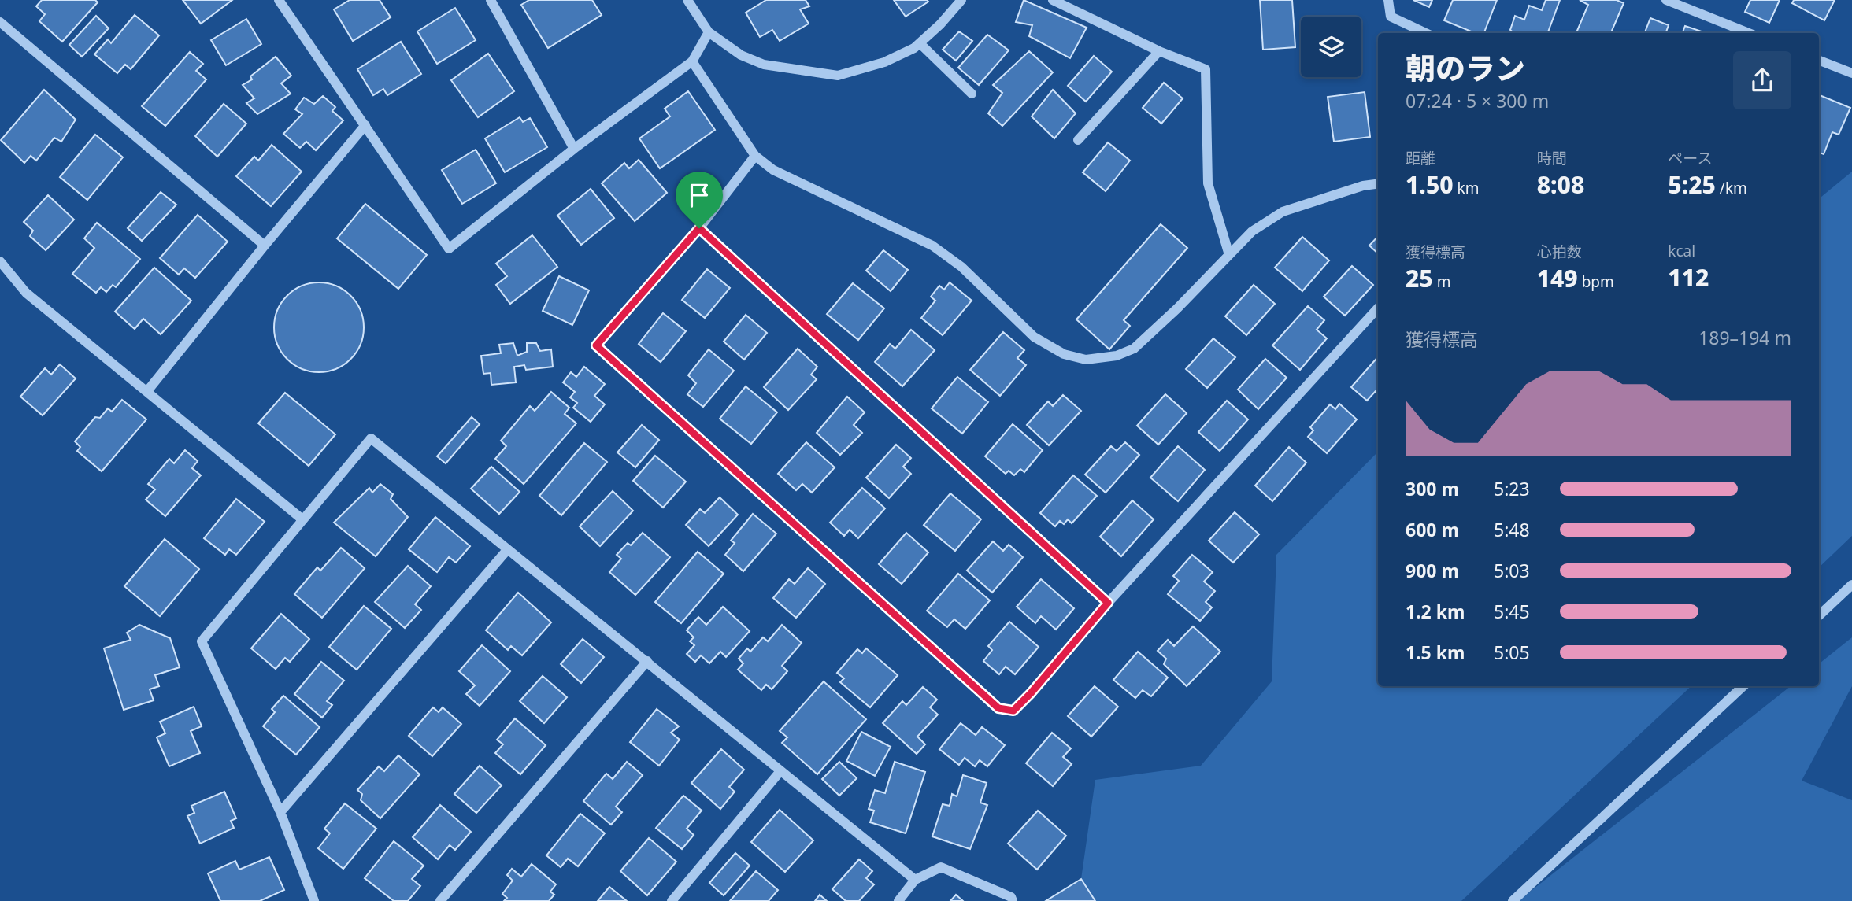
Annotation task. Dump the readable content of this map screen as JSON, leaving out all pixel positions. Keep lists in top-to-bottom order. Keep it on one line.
{"page":{"heading":["朝のラン","07:24 · 5 × 300 m"],"stats":[["距離","1.50 km"],["時間","8:08"],["ペース","5:25 /km"],["獲得標高","25 m"],["心拍数","149 bpm"],["kcal","112"]],"chart":["獲得標高","189–194 m"],"list":[{"name":"300 m","note":"5:23"},{"name":"600 m","note":"5:48"},{"name":"900 m","note":"5:03"},{"name":"1.2 km","note":"5:45"},{"name":"1.5 km","note":"5:05"}]}}
